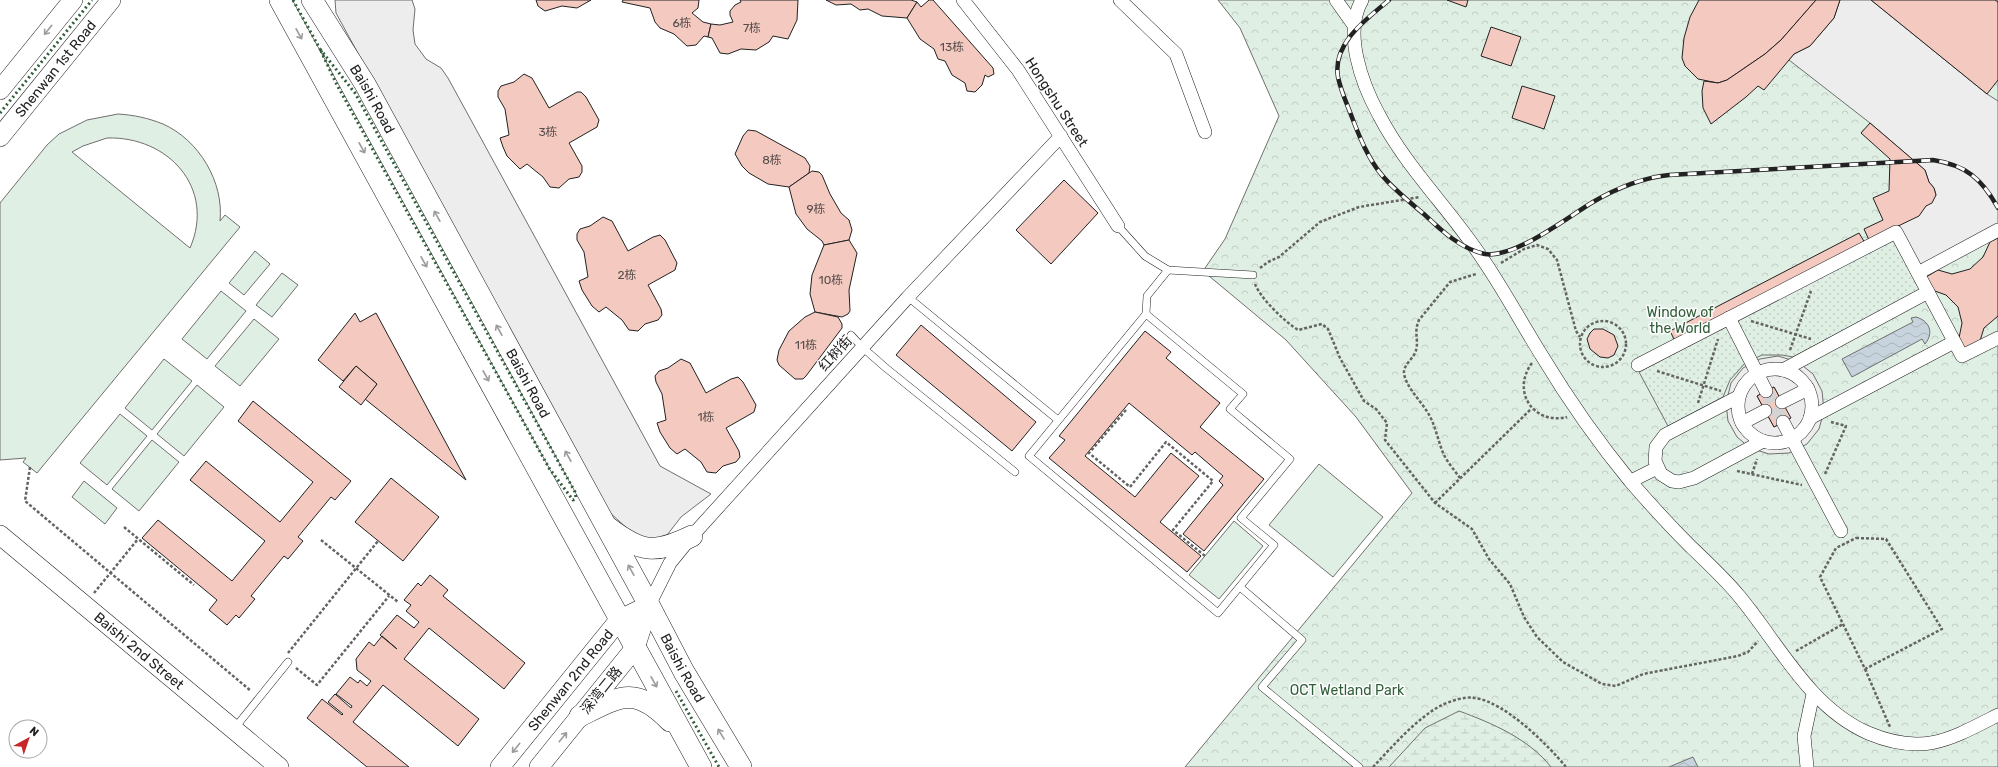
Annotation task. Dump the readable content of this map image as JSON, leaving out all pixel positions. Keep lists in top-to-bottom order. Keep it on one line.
{"streets":{"main road":["Baishi Road"],"street":["Shenwan 1st Road","Hongshu Street","红树街","Baishi 2nd Street","Shenwan 2nd Road","深湾二路"]},"crossings":[["Baishi Road","红树街"],["Baishi Road","Shenwan 2nd Road"],["Baishi Road","深湾二路"],["Hongshu Street","红树街"],["红树街","Shenwan 2nd Road"],["红树街","深湾二路"],["Shenwan 2nd Road","深湾二路"]],"one_way":["Shenwan 2nd Road"],"parks":["Window of the World","OCT Wetland Park"],"house_numbers":["6栋","7栋","13栋","3栋","8栋","9栋","2栋","10栋","11栋","1栋"],"north":"top right"}
